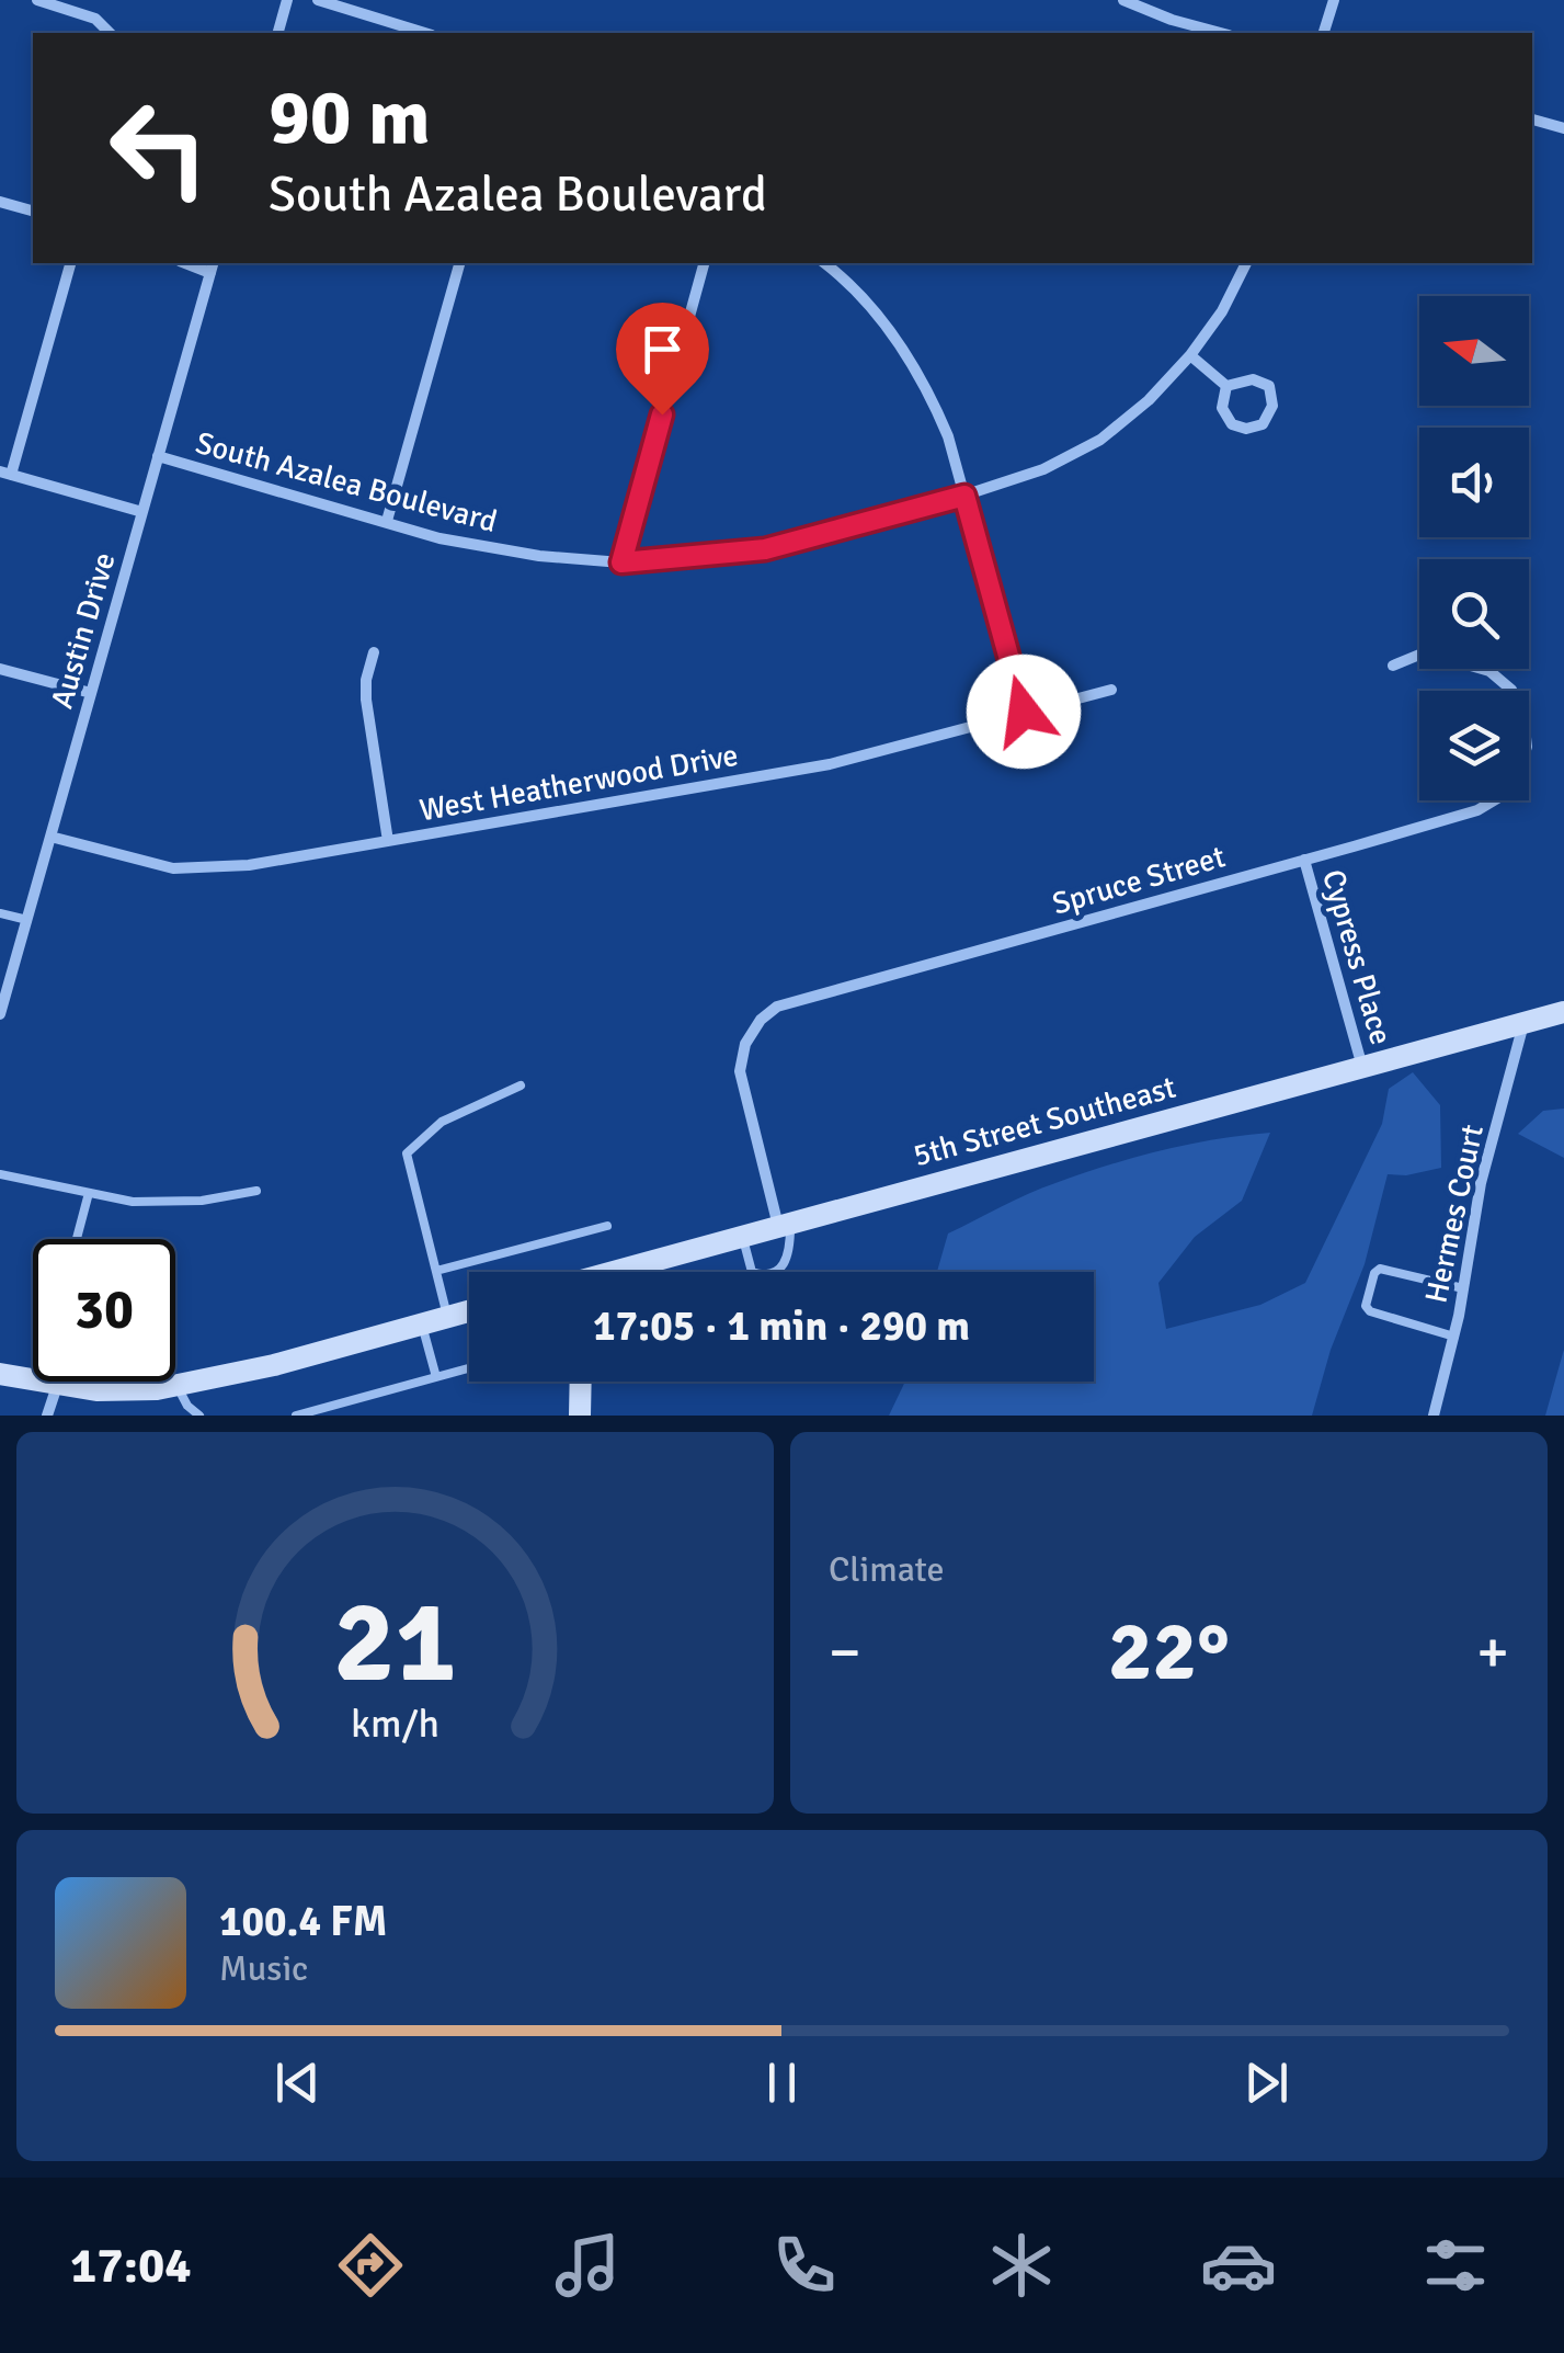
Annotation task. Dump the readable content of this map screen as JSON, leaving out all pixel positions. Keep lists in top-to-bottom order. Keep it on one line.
{"streets":{"main road":["5th Street Southeast"],"street":["South Azalea Boulevard","Austin Drive","West Heatherwood Drive","Spruce Street","Cypress Place","Hermes Court"]},"crossings":[["South Azalea Boulevard","Austin Drive"],["Austin Drive","West Heatherwood Drive"],["Spruce Street","Cypress Place"],["Spruce Street","5th Street Southeast"],["Cypress Place","5th Street Southeast"],["5th Street Southeast","Hermes Court"]],"north":"left","page":{"turn":["90 m","South Azalea Boulevard"],"limit":"30","trip":"17:05 · 1 min · 290 m","tile":"Climate","heat":["−","22°","+"],"song":["100.4 FM","Music"],"tabs":"17:04","gauge":["21","km/h"]}}
